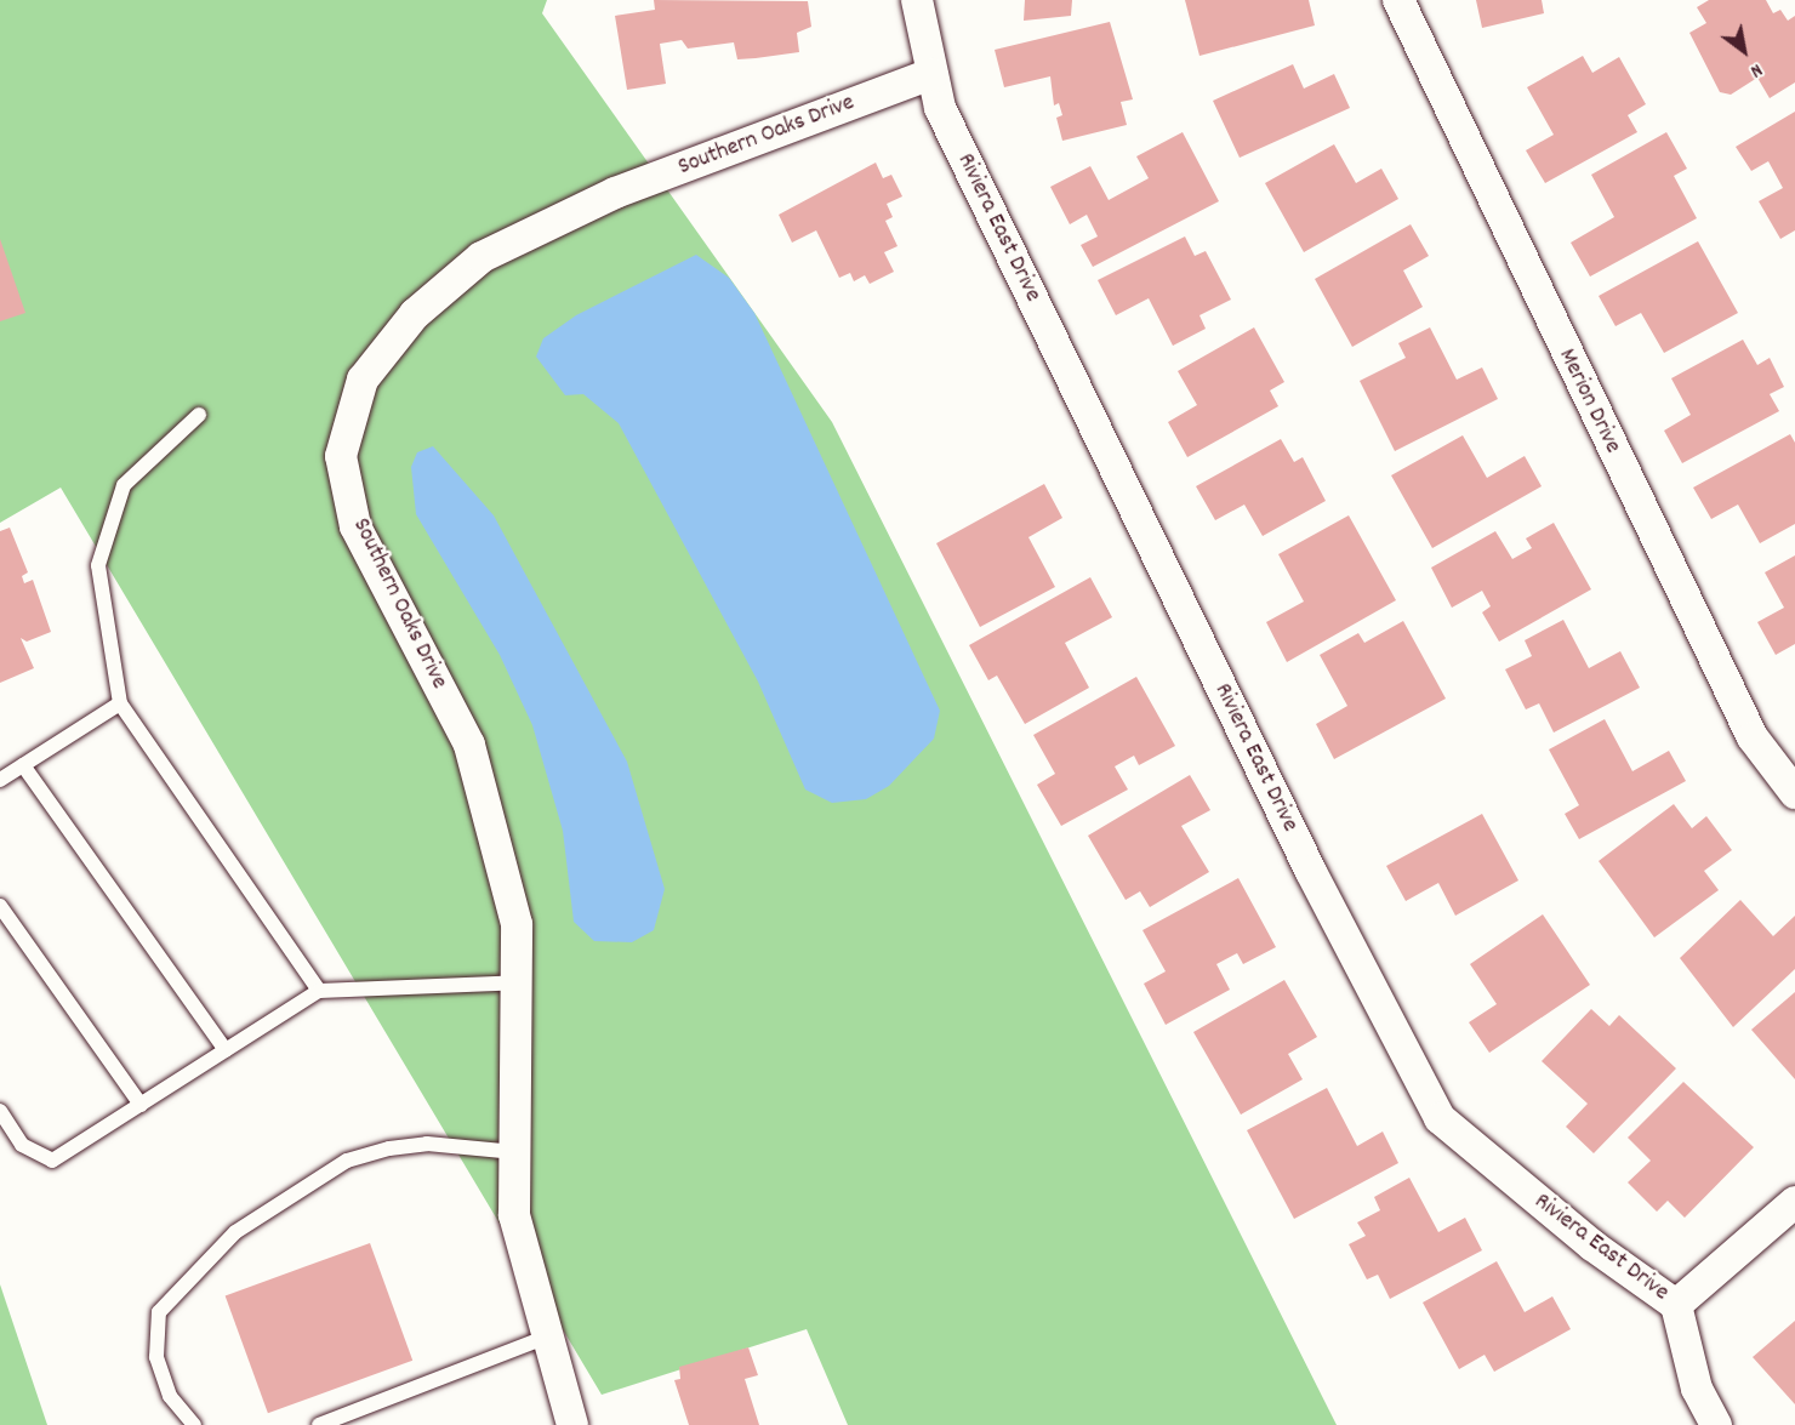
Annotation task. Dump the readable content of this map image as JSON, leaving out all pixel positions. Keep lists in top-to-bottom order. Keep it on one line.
{"streets":{"street":["Southern Oaks Drive","Riviera East Drive","Merion Drive"]},"crossings":[["Southern Oaks Drive","Riviera East Drive"]],"north":"bottom right"}
